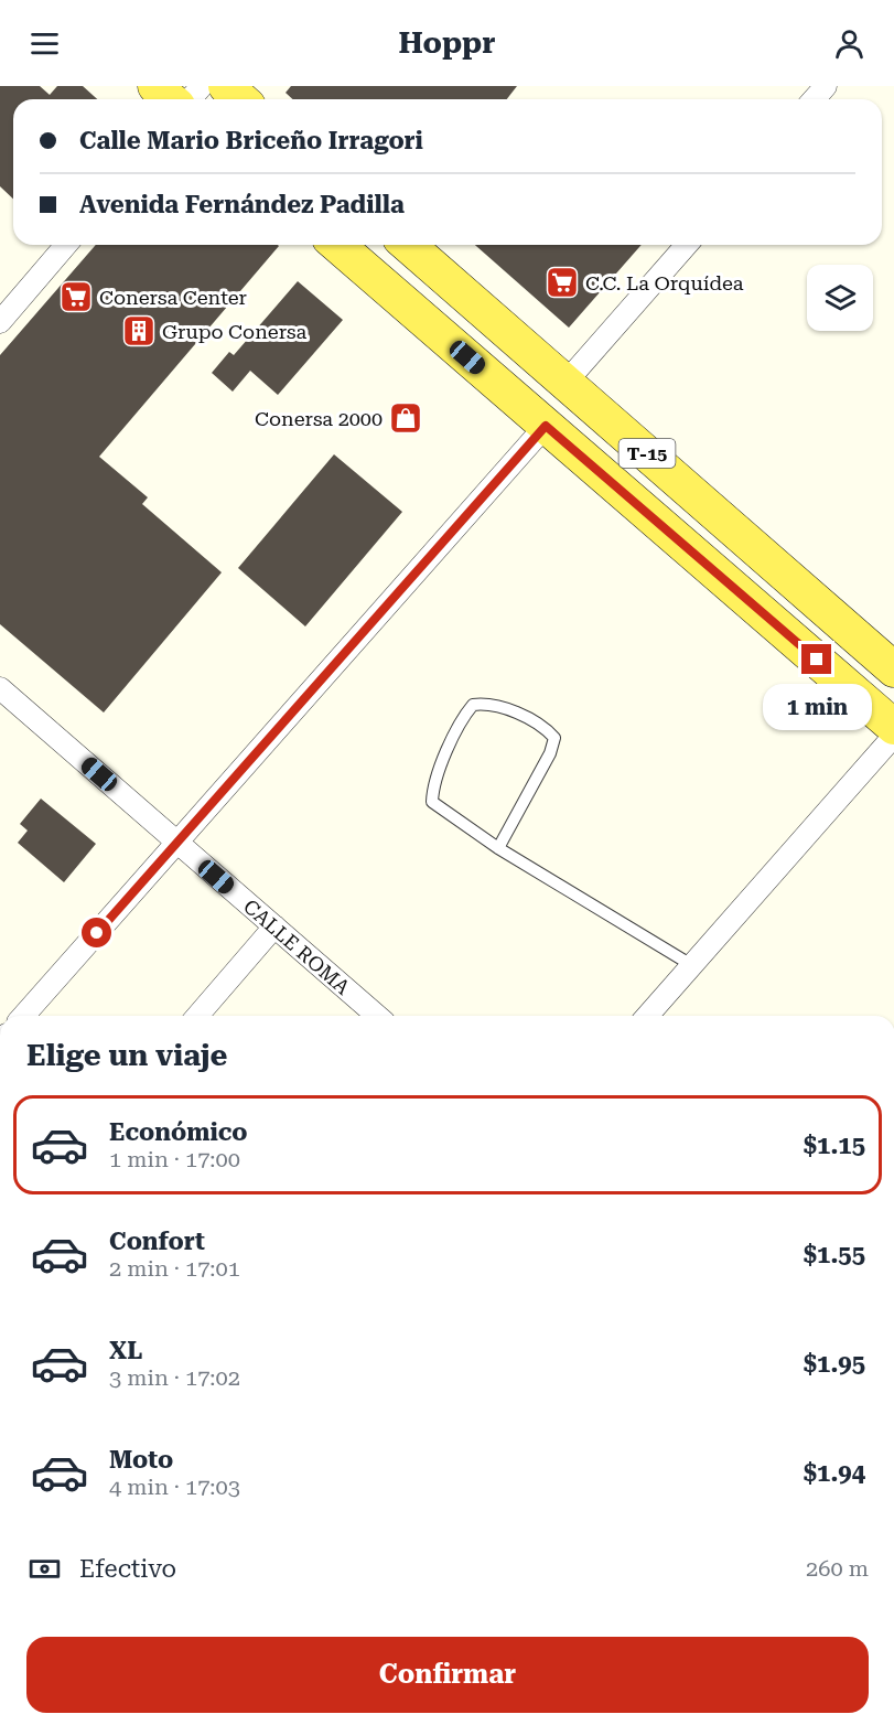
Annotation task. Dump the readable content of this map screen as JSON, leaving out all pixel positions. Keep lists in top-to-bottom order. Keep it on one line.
{"streets":{"main road":["T-15"],"street":["CALLE ROMA"]},"places":{"supermarket":["C.C. La Orquídea","Conersa Center"],"building":["Grupo Conersa"],"shop":["Conersa 2000"]},"page":{"header":"Hoppr","banner":["Calle Mario Briceño Irragori","Avenida Fernández Padilla"],"bubble":"1 min","heading":"Elige un viaje","list":[{"name":"Económico","note":"1 min · 17:00","value":"$1.15"},{"name":"Confort","note":"2 min · 17:01","value":"$1.55"},{"name":"XL","note":"3 min · 17:02","value":"$1.95"},{"name":"Moto","note":"4 min · 17:03","value":"$1.94"}],"pay":["Efectivo","260 m"],"buttons":"Confirmar"}}
